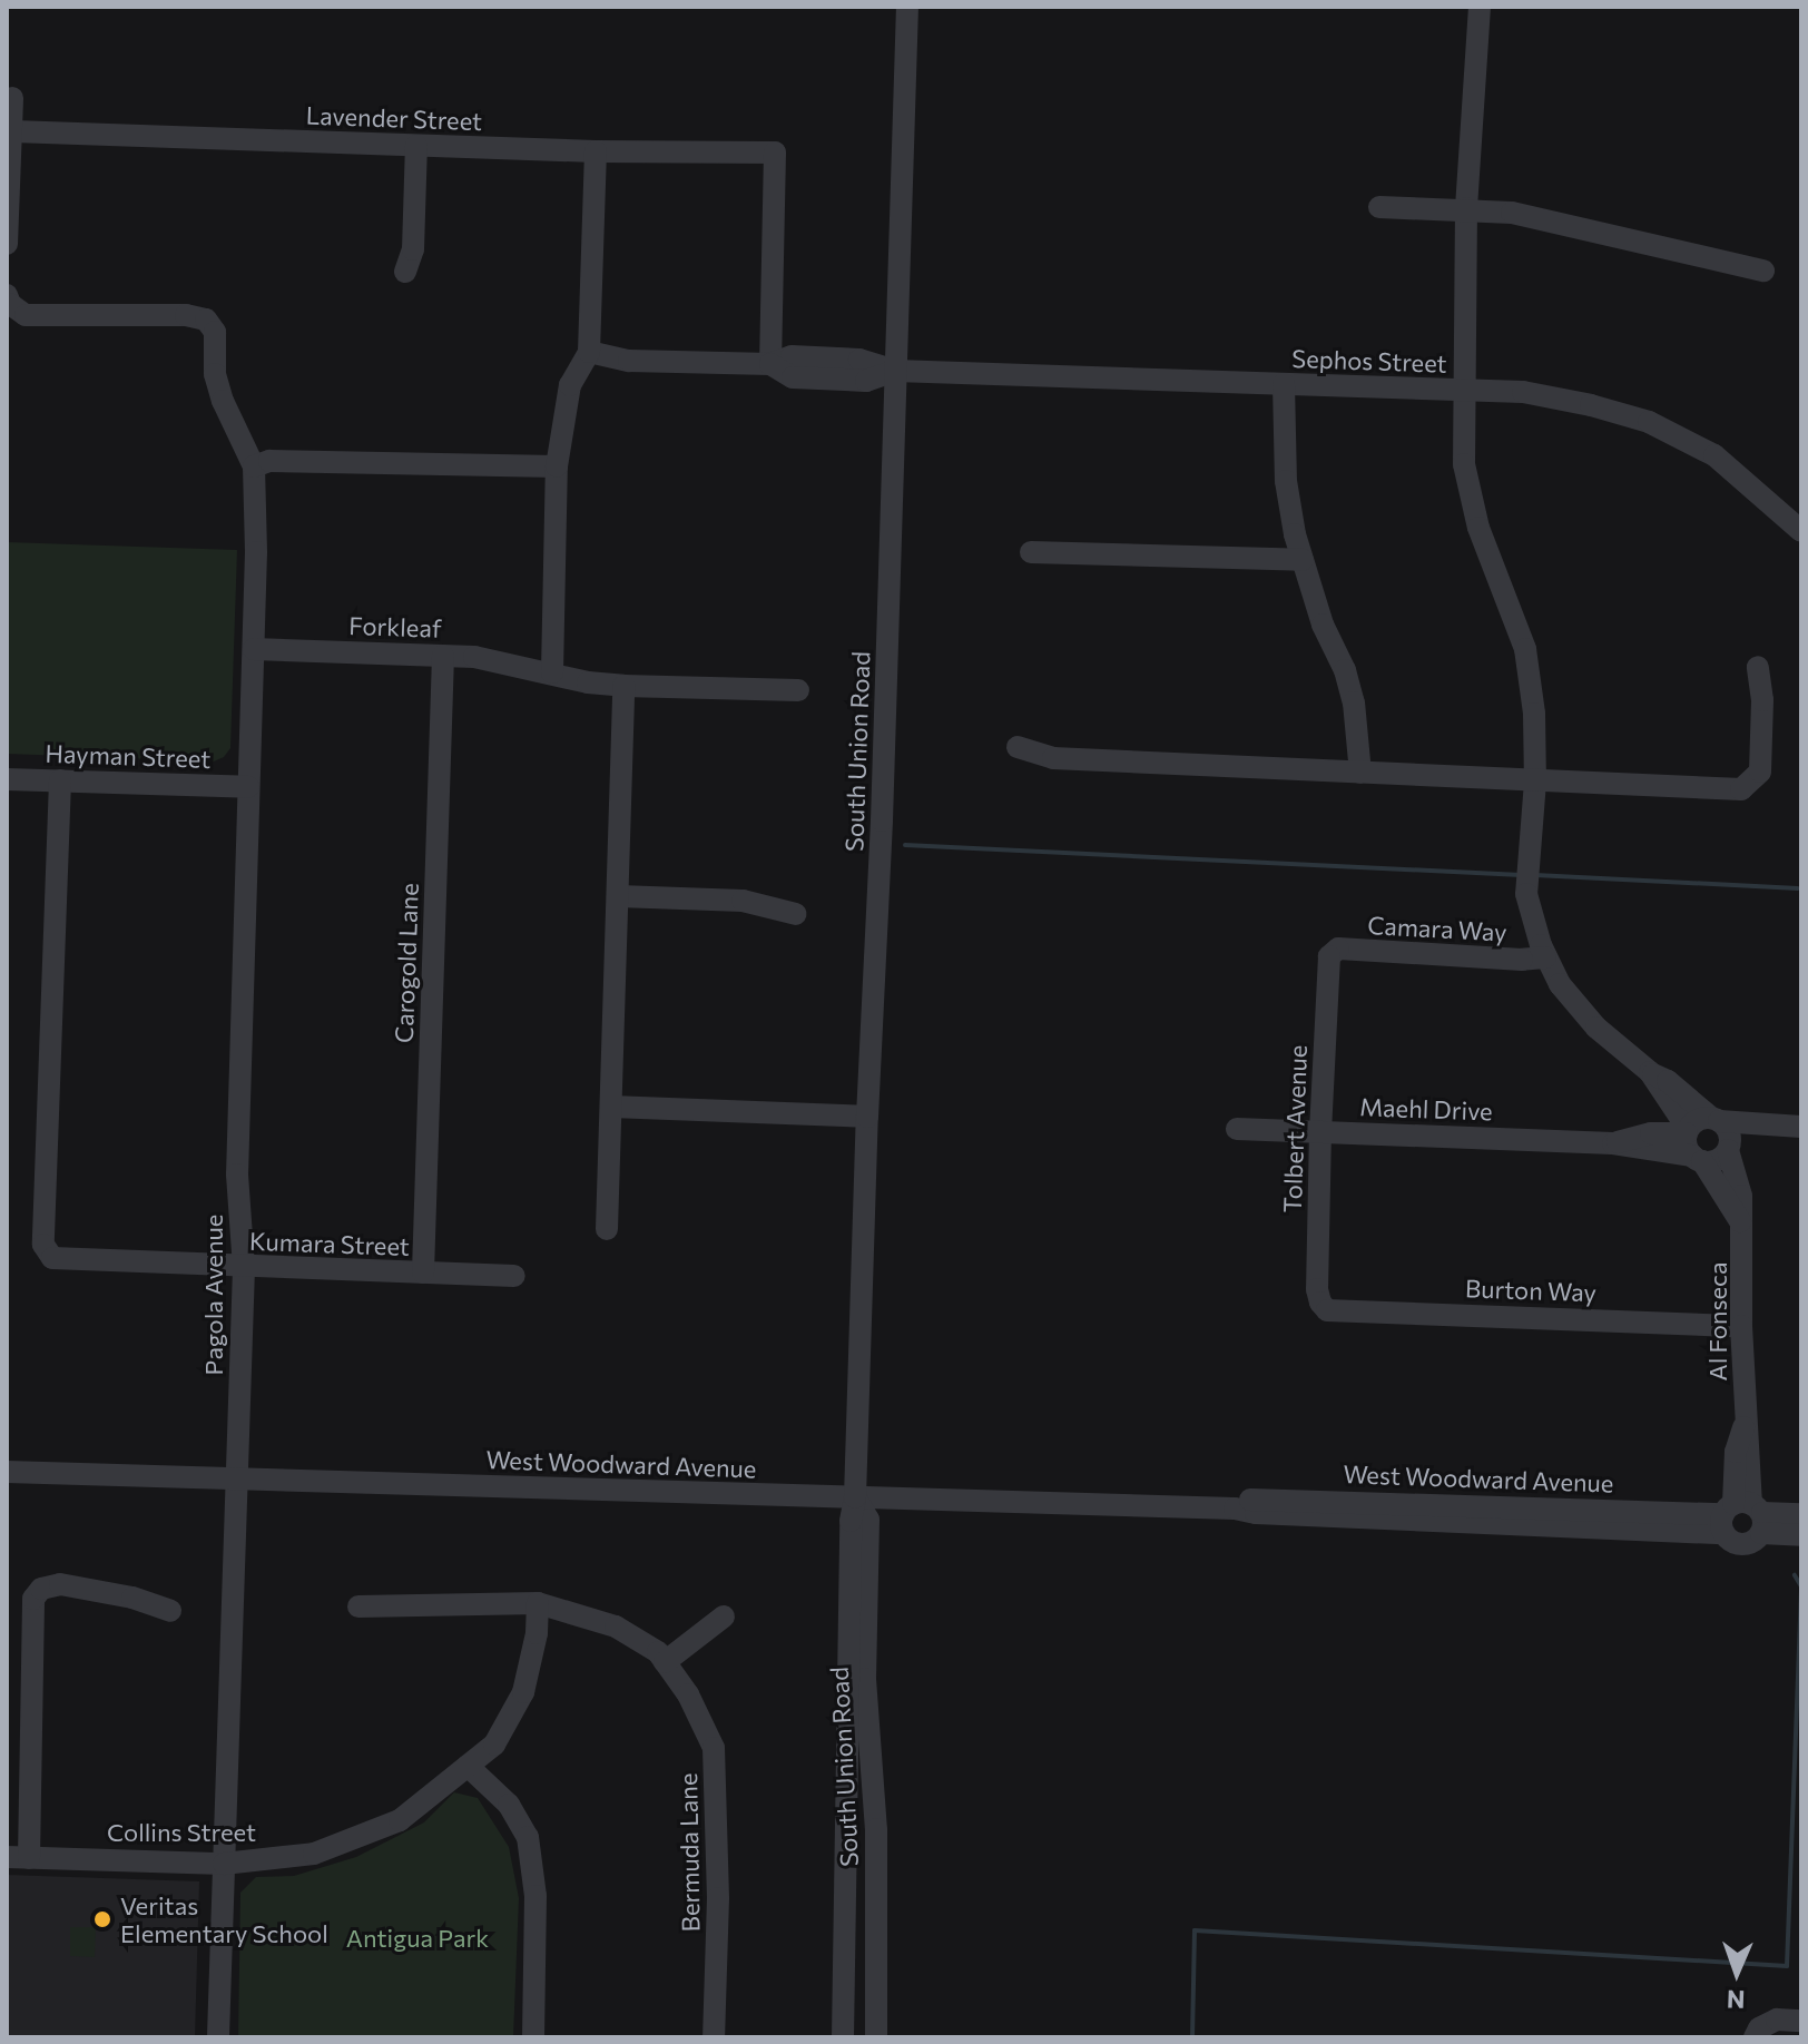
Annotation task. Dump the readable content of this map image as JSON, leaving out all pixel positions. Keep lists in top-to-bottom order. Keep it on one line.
{"streets":{"street":["Lavender Street","Sephos Street","Forkleaf","South Union Road","Hayman Street","Camara Way","Carogold Lane","Maehl Drive","Tolbert Avenue","Kumara Street","Burton Way","Pagola Avenue","Al Fonseca","West Woodward Avenue","Collins Street","Bermuda Lane"]},"crossings":[["Lavender Street","Sephos Street"],["Sephos Street","South Union Road"],["Forkleaf","Carogold Lane"],["Forkleaf","Pagola Avenue"],["South Union Road","West Woodward Avenue"],["Hayman Street","Kumara Street"],["Hayman Street","Pagola Avenue"],["Camara Way","Tolbert Avenue"],["Carogold Lane","Kumara Street"],["Maehl Drive","Tolbert Avenue"],["Maehl Drive","Al Fonseca"],["Tolbert Avenue","Burton Way"],["Kumara Street","Pagola Avenue"],["Burton Way","Al Fonseca"],["Pagola Avenue","West Woodward Avenue"],["Pagola Avenue","Collins Street"],["Al Fonseca","West Woodward Avenue"],["Collins Street","Bermuda Lane"]],"parks":["Antigua Park"],"places":["Veritas Elementary School"],"north":"bottom"}
